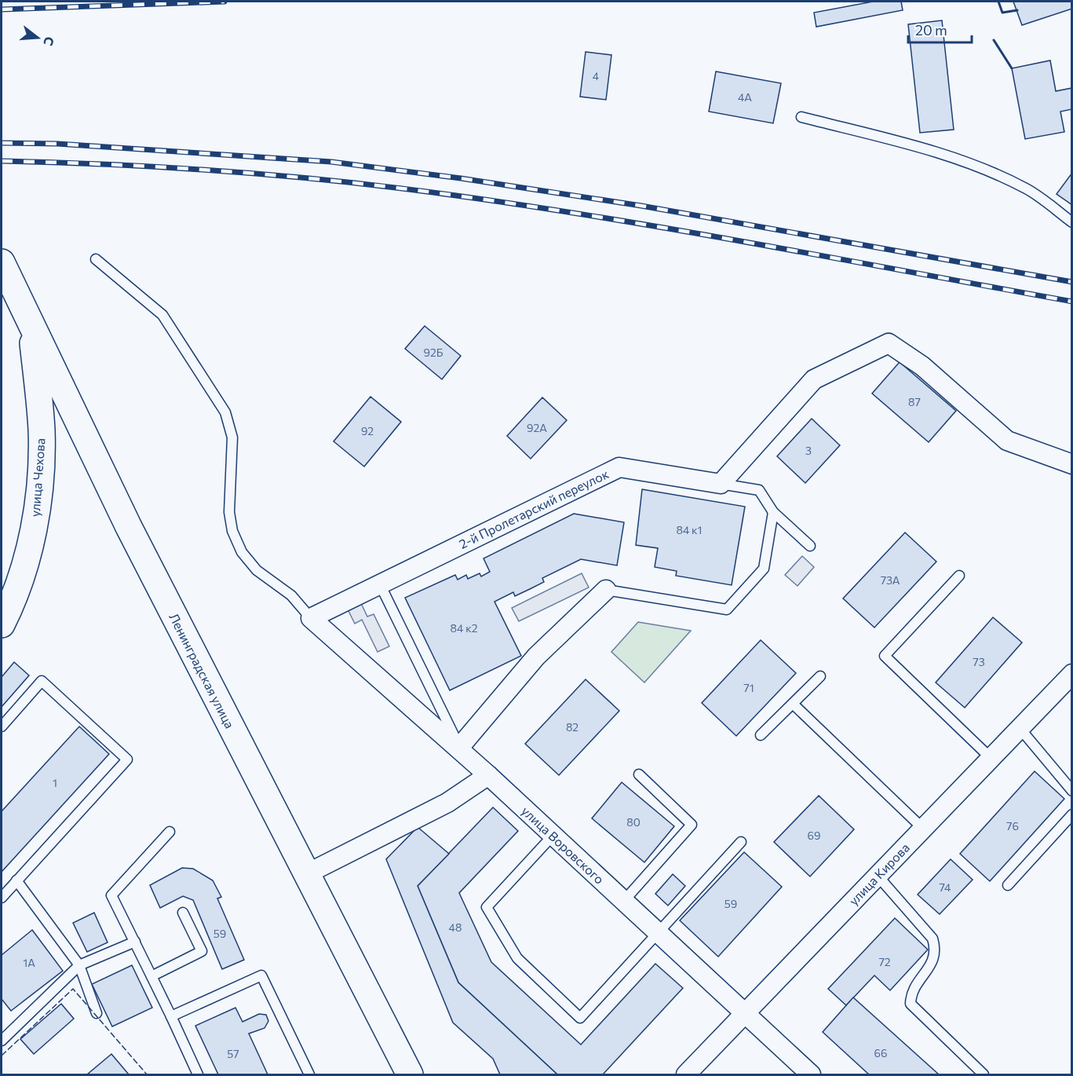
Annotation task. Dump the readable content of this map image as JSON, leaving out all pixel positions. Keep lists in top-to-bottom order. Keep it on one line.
{"streets":{"main road":["улица Чехова","Ленинградская улица"],"street":["2-й Пролетарский переулок","улица Воровского","улица Кирова"]},"crossings":[["улица Чехова","Ленинградская улица"],["2-й Пролетарский переулок","улица Воровского"],["улица Воровского","улица Кирова"]],"house_numbers":["4","4А","92Б","87","92А","92","3","84 к1","73А","84 к2","73","71","82","1","80","76","69","74","59","48","59","72","1А","66","57"],"scale_bar":"20 m","north":"right"}
